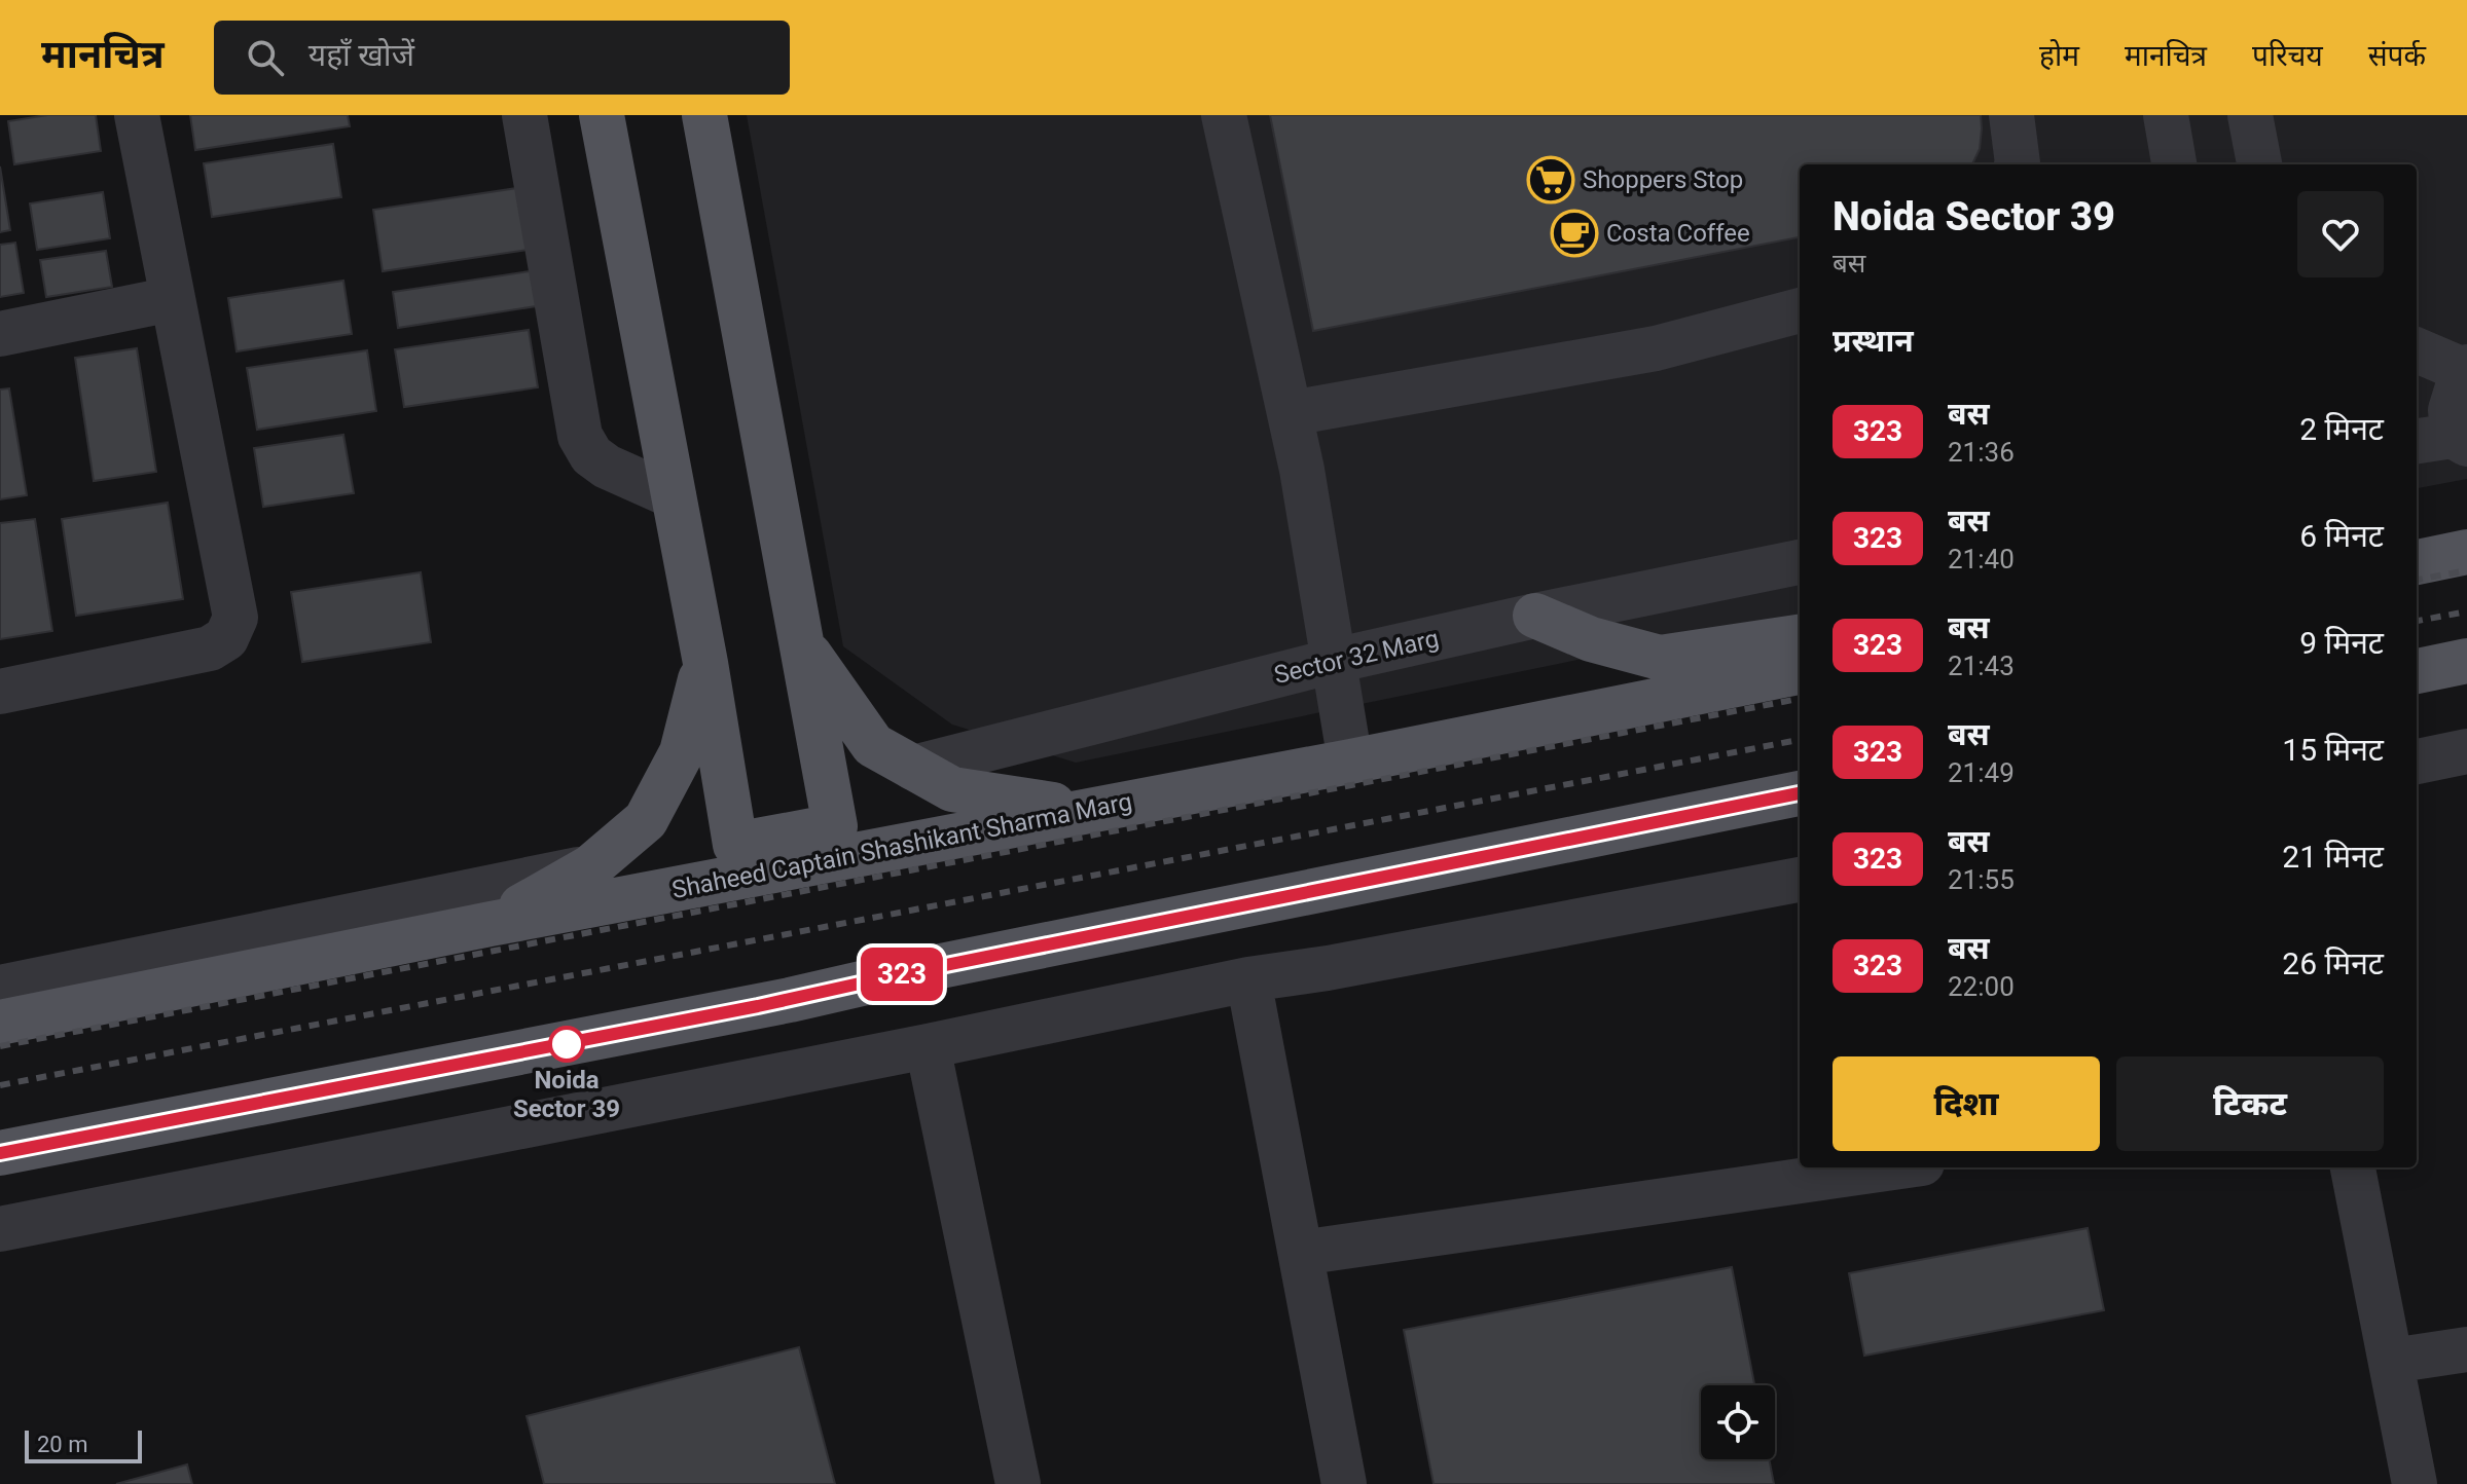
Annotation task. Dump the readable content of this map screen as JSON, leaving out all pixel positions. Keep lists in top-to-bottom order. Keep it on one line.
{"streets":{"main road":["Shaheed Captain Shashikant Sharma Marg"],"street":["Sector 32 Marg"]},"places":{"supermarket":["Shoppers Stop"],"cafe":["Costa Coffee"],"other":["Noida Sector 39"]},"lines":["bus line 323"],"scale_bar":"20 m","page":{"header":"मानचित्र","search":"यहाँ खोजें","nav":["होम","मानचित्र","परिचय","संपर्क"],"on_map":"323","heading":[["Noida Sector 39","बस"],"प्रस्थान"],"list":[{"mark":"323","name":"बस","note":"21:36","value":"2 मिनट"},{"mark":"323","name":"बस","note":"21:40","value":"6 मिनट"},{"mark":"323","name":"बस","note":"21:43","value":"9 मिनट"},{"mark":"323","name":"बस","note":"21:49","value":"15 मिनट"},{"mark":"323","name":"बस","note":"21:55","value":"21 मिनट"},{"mark":"323","name":"बस","note":"22:00","value":"26 मिनट"}],"buttons":["दिशा","टिकट"],"scale":"20 m"}}
